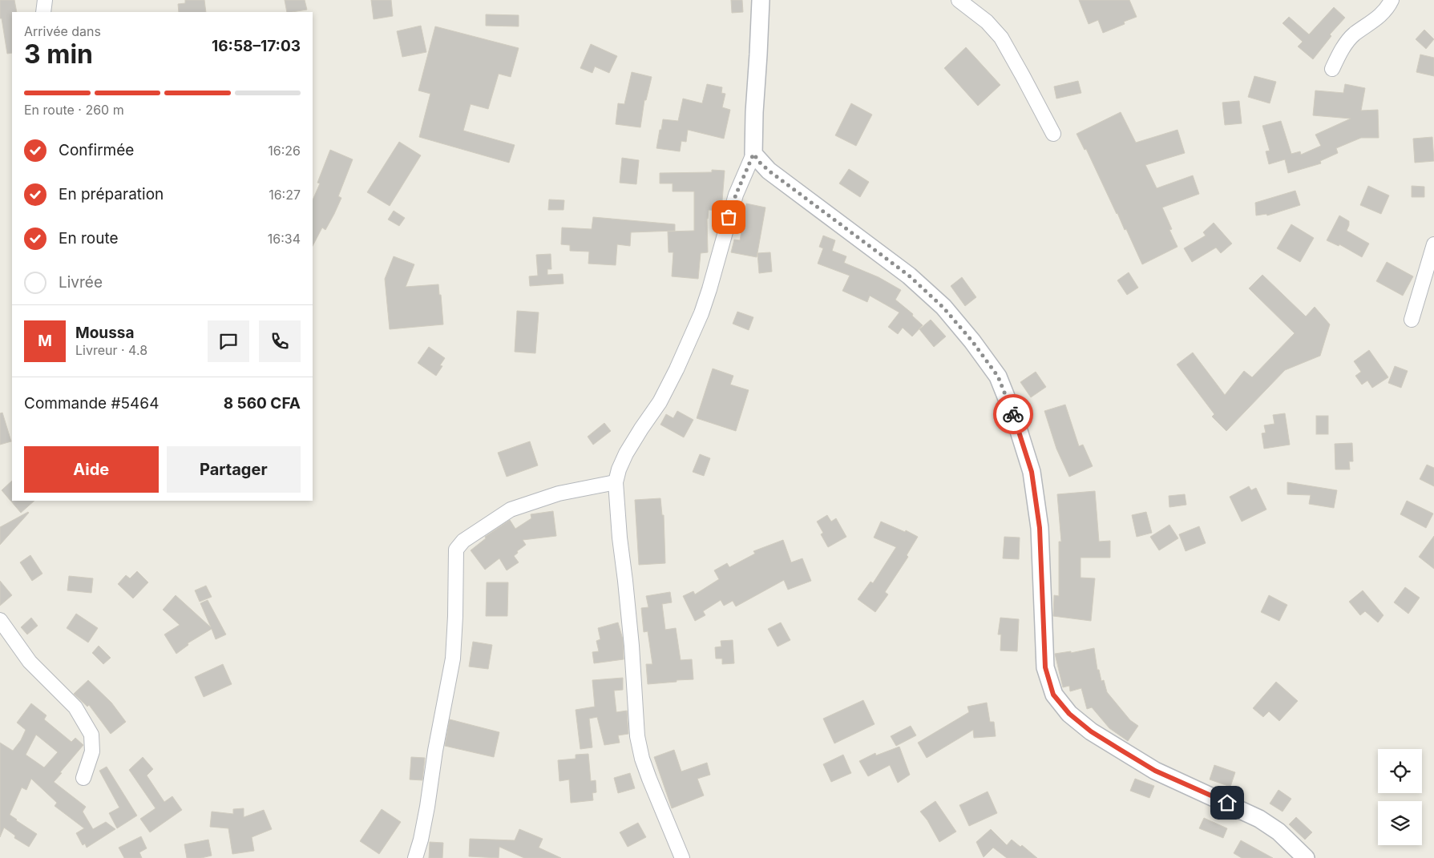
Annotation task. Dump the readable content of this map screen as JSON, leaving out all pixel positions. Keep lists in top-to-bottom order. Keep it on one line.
{"page":{"heading":["3 min","Arrivée dans","16:58–17:03"],"panel":["Moussa","Livreur · 4.8","Commande #5464","8 560 CFA"],"bar":"En route · 260 m","list":[["Confirmée","16:26"],["En préparation","16:27"],["En route","16:34"],"Livrée"],"round":"M","buttons":["Aide","Partager"]}}
